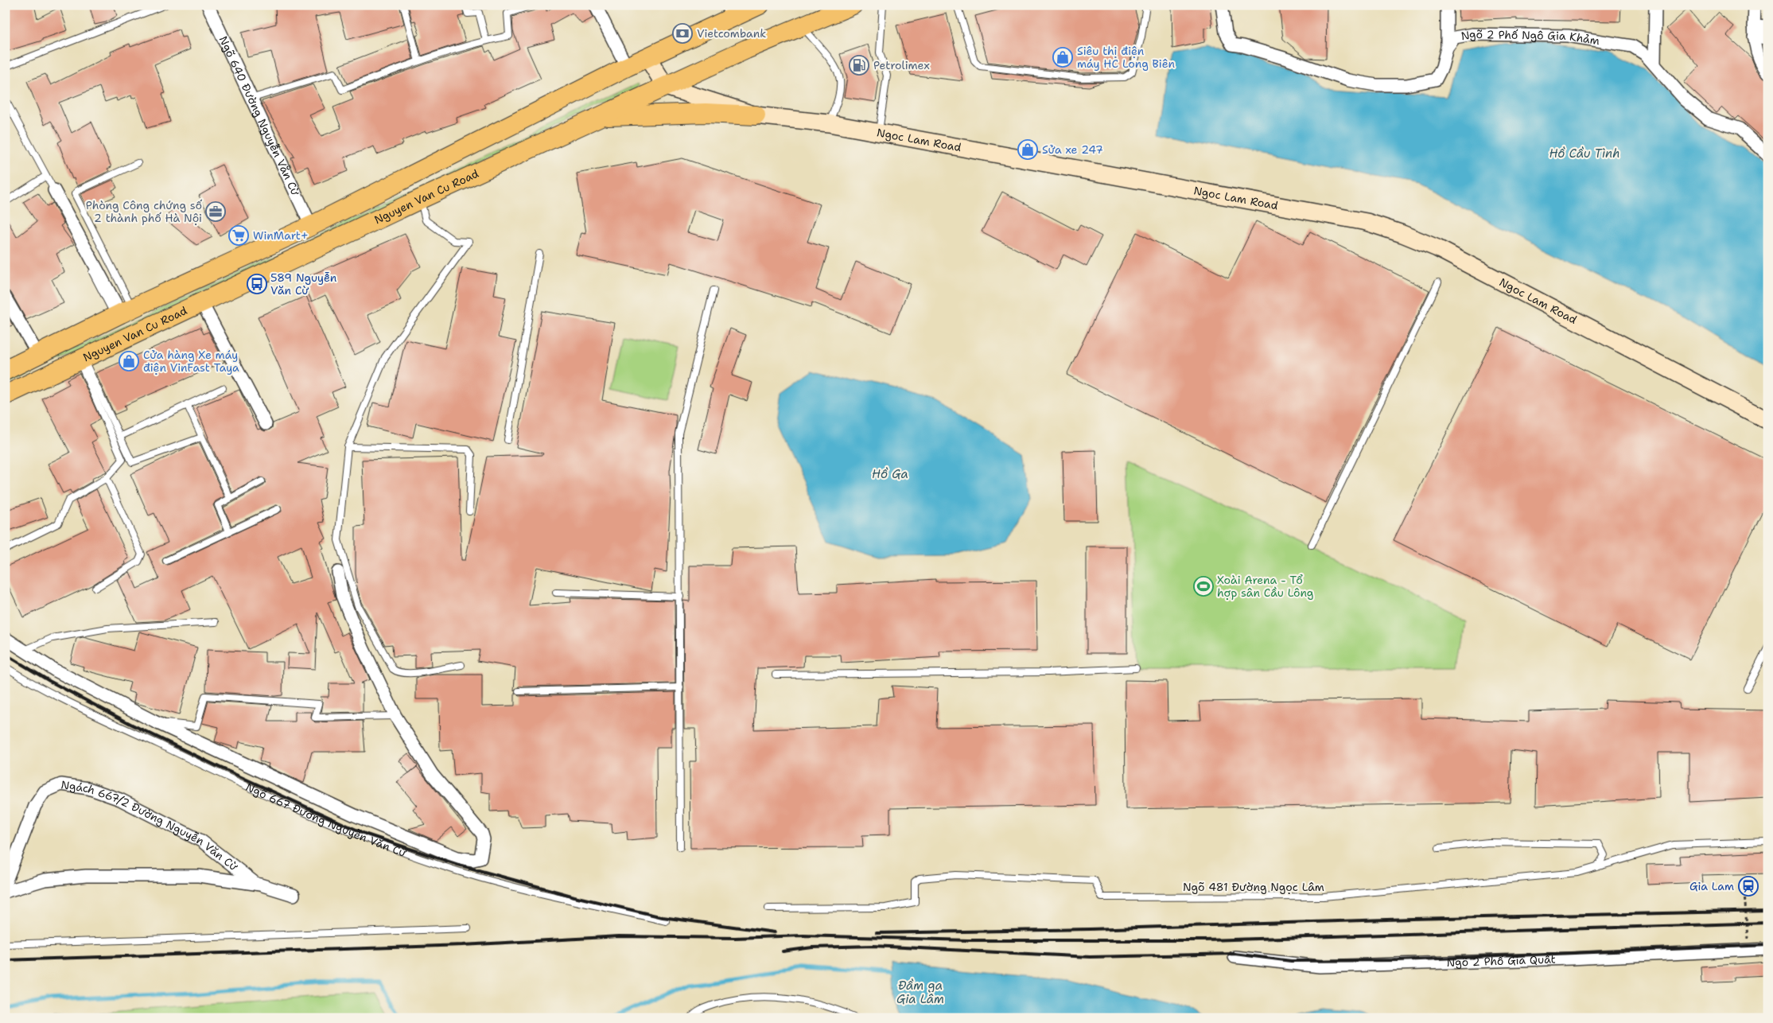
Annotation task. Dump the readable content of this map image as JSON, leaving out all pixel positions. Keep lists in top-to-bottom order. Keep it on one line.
{"streets":{"main road":["Ngoc Lam Road","Nguyen Van Cu Road"],"street":["Ngõ 2 Phố Ngô Gia Khảm","Ngõ 640 Đường Nguyễn Văn Cừ","Ngõ 667 Đường Nguyễn Văn Cừ","Ngách 667/2 Đường Nguyễn Văn Cừ","Ngõ 2 Phố Gia Quất"],"lane":["Ngõ 481 Đường Ngọc Lâm"]},"crossings":[["Ngõ 640 Đường Nguyễn Văn Cừ","Nguyen Van Cu Road"],["Ngoc Lam Road","Nguyen Van Cu Road"]],"water":["Hồ Cầu Tình","Hồ Ga","Đầm ga Gia Lâm"],"places":{"bank":["Vietcombank"],"shop":["Siêu thị điện máy HC Long Biên","Sửa xe 247","Cửa hàng Xe máy điện VinFast Taya"],"fuel station":["Petrolimex"],"office":["Phòng Công chứng số 2 thành phố Hà Nội"],"supermarket":["WinMart+"],"bus stop":["589 Nguyễn Văn Cừ"],"sports":["Xoài Arena - Tổ hợp sân Cầu Lông"],"station":["Gia Lam"]}}
